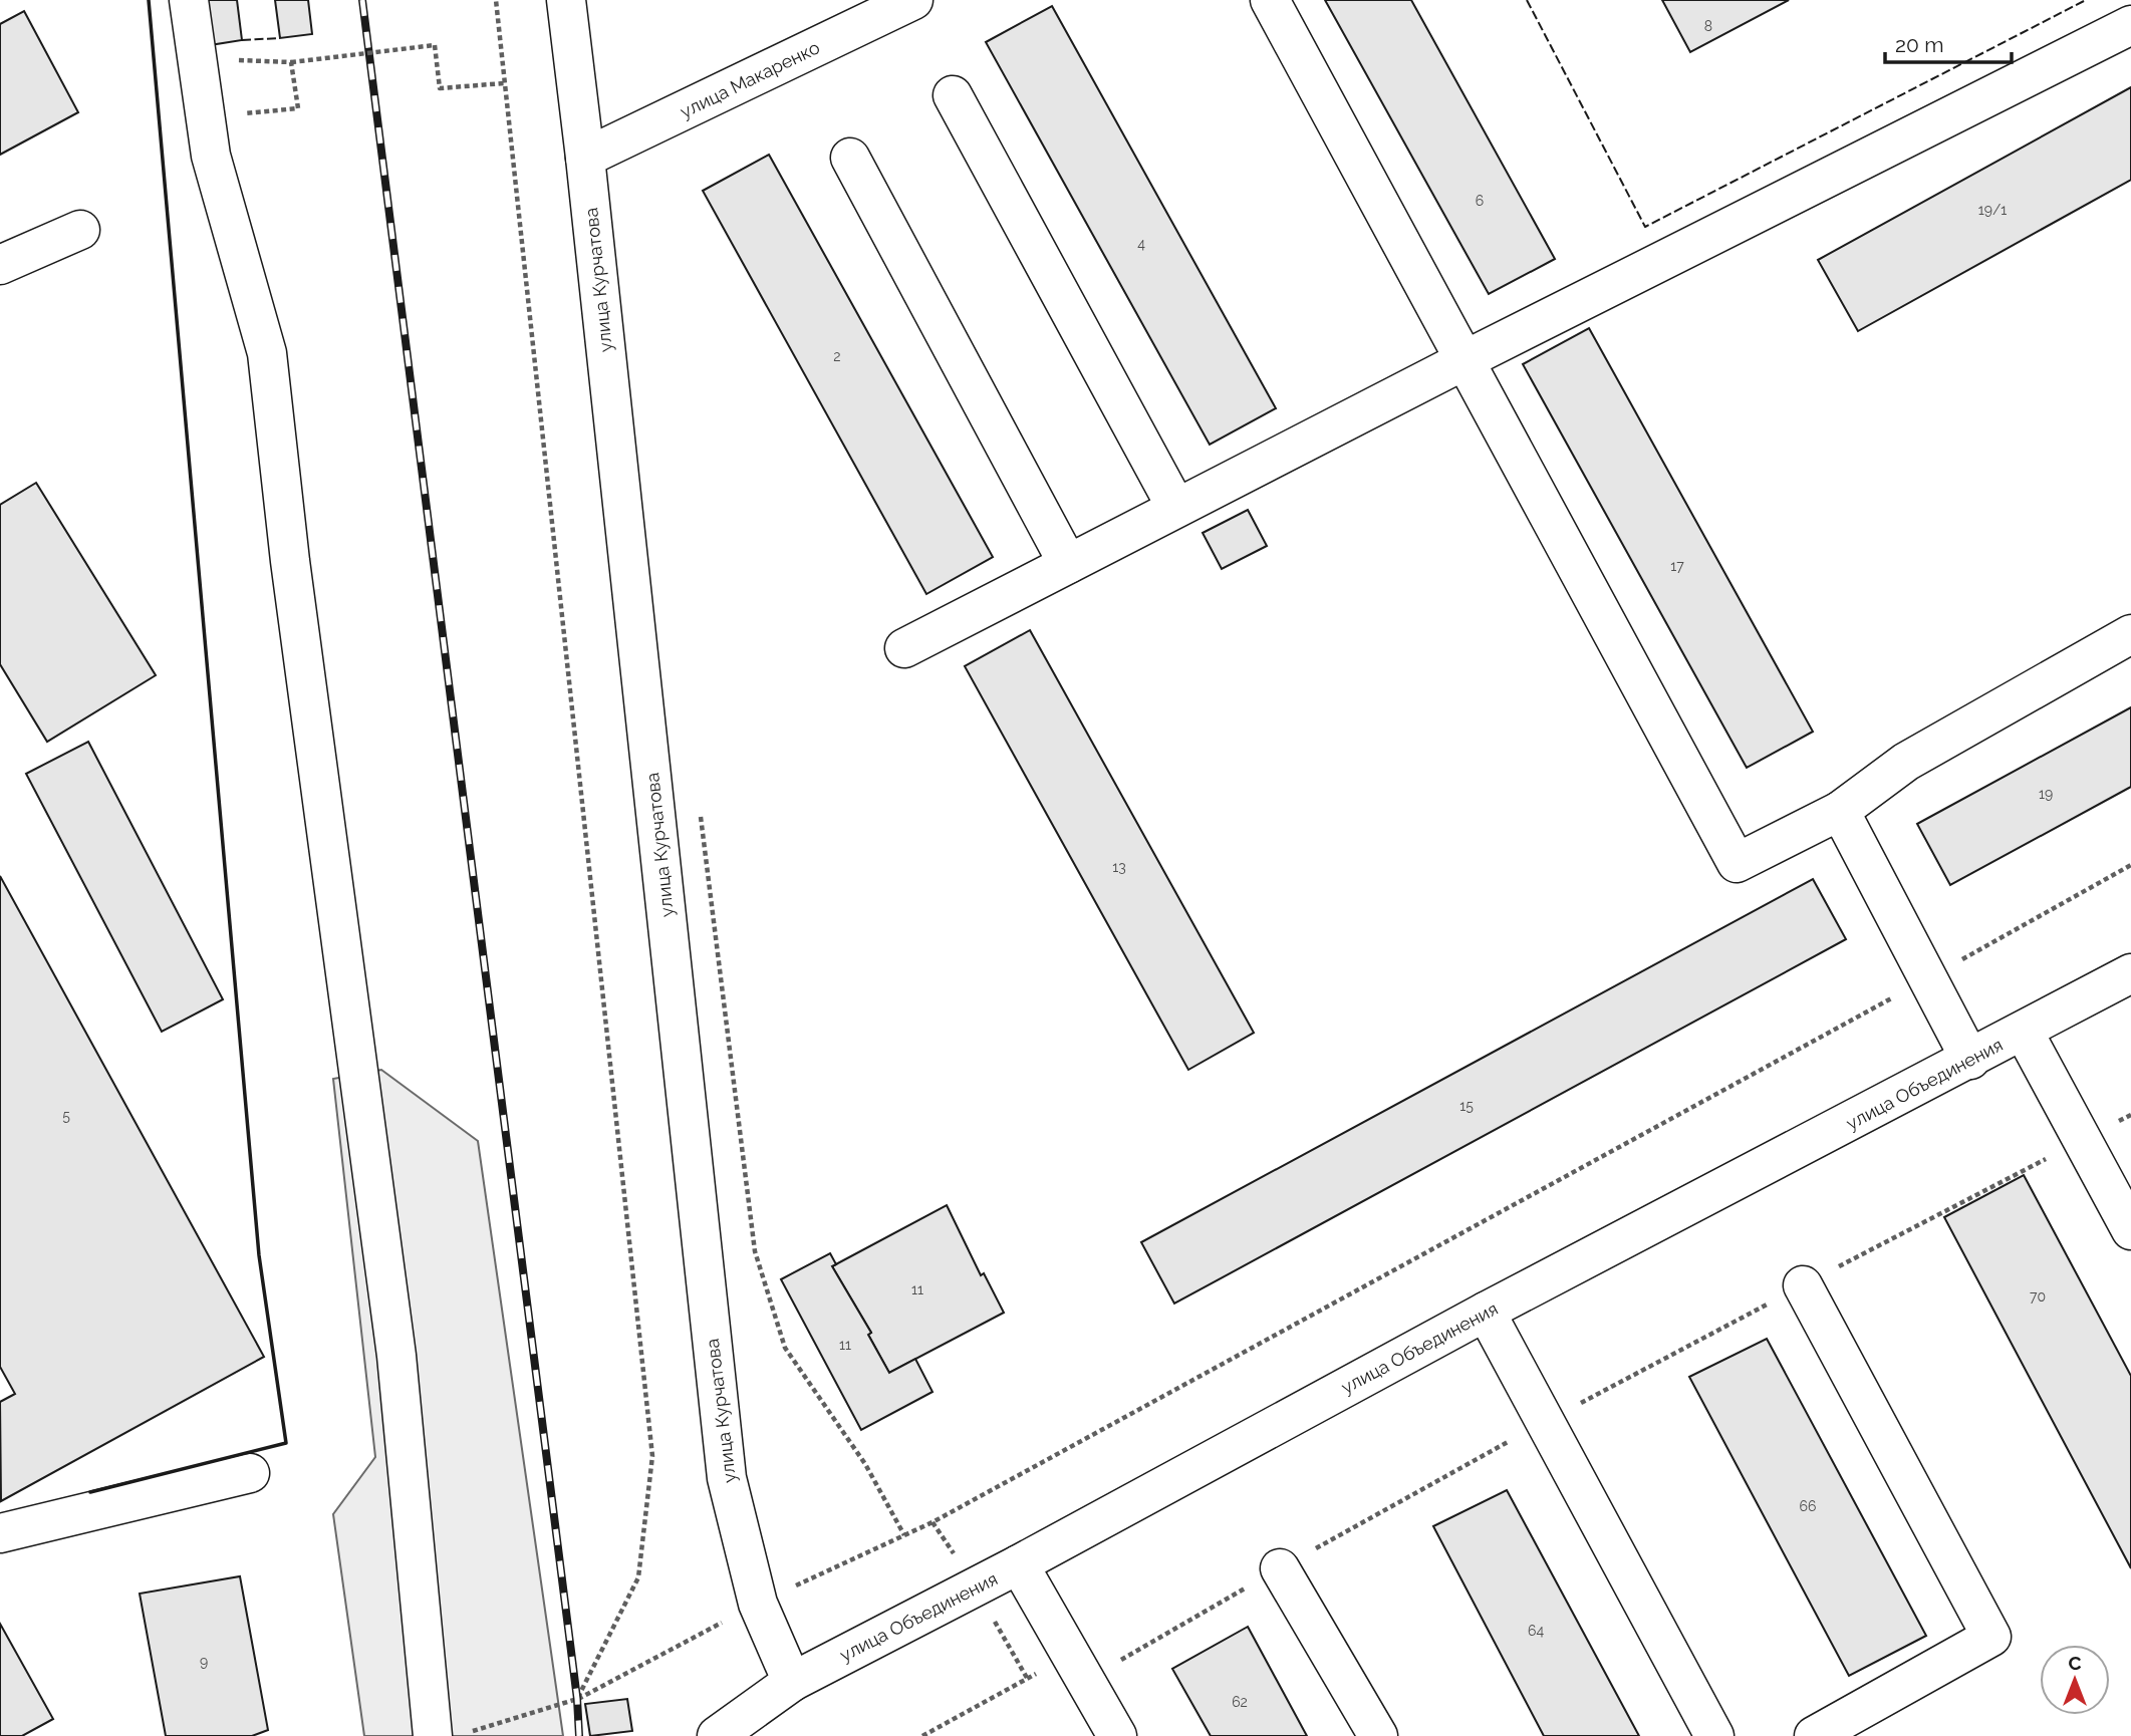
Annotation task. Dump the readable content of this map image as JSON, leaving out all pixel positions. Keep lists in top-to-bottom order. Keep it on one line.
{"streets":{"street":["улица Макаренко","улица Курчатова","улица Объединения"]},"crossings":[["улица Макаренко","улица Курчатова"],["улица Курчатова","улица Объединения"]],"house_numbers":["8","6","19/1","4","2","17","19","13","15","5","11","70","11","66","64","9","62"],"scale_bar":"20 m","north":"top"}
